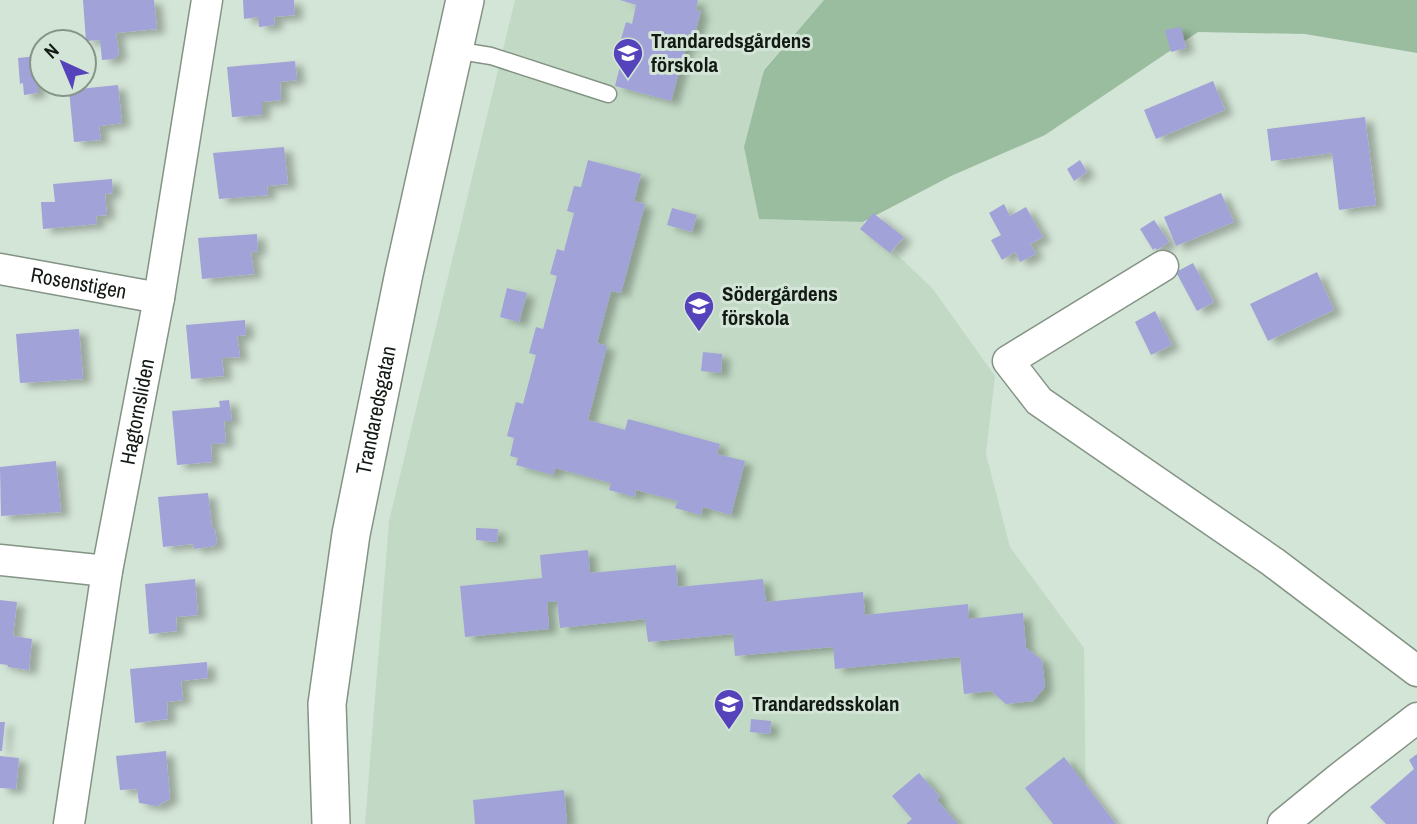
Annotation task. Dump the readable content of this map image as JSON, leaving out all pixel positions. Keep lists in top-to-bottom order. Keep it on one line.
{"streets":{"street":["Rosenstigen","Trandaredsgatan","Hagtornsliden"]},"crossings":[["Rosenstigen","Hagtornsliden"]],"places":{"school or university":["Trandaredsgårdens förskola","Södergårdens förskola","Trandaredsskolan"]},"north":"top left"}
